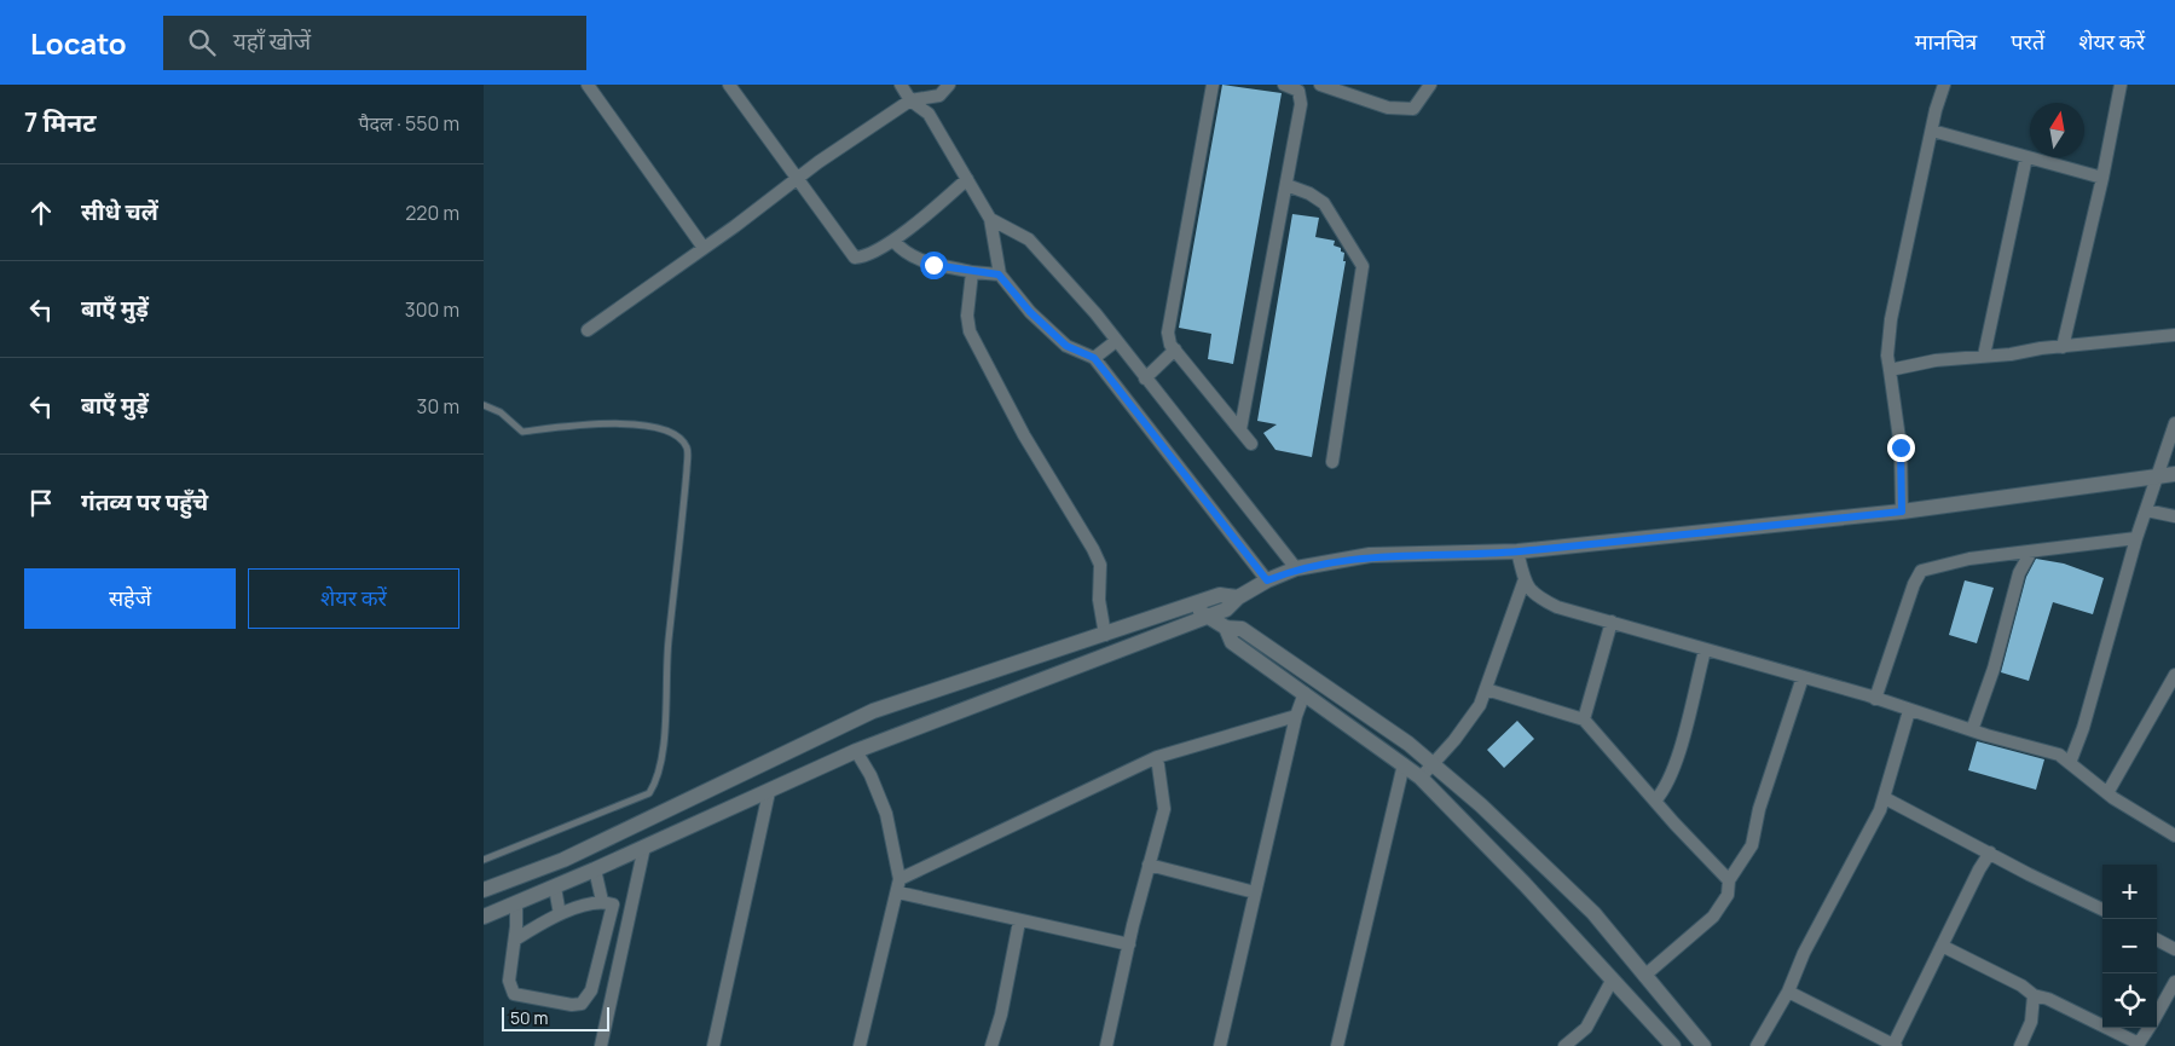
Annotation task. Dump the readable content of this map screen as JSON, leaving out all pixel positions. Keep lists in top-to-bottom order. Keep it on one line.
{"scale_bar":"50 m","north":"top","page":{"header":"Locato","search":"यहाँ खोजें","nav":["मानचित्र","परतें","शेयर करें"],"heading":["7 मिनट","पैदल · 550 m"],"list":[["सीधे चलें","220 m"],["बाएँ मुड़ें","300 m"],["बाएँ मुड़ें","30 m"],"गंतव्य पर पहुँचे"],"buttons":["सहेजें","शेयर करें"],"map_buttons":["+","−"],"scale":"50 m"}}
